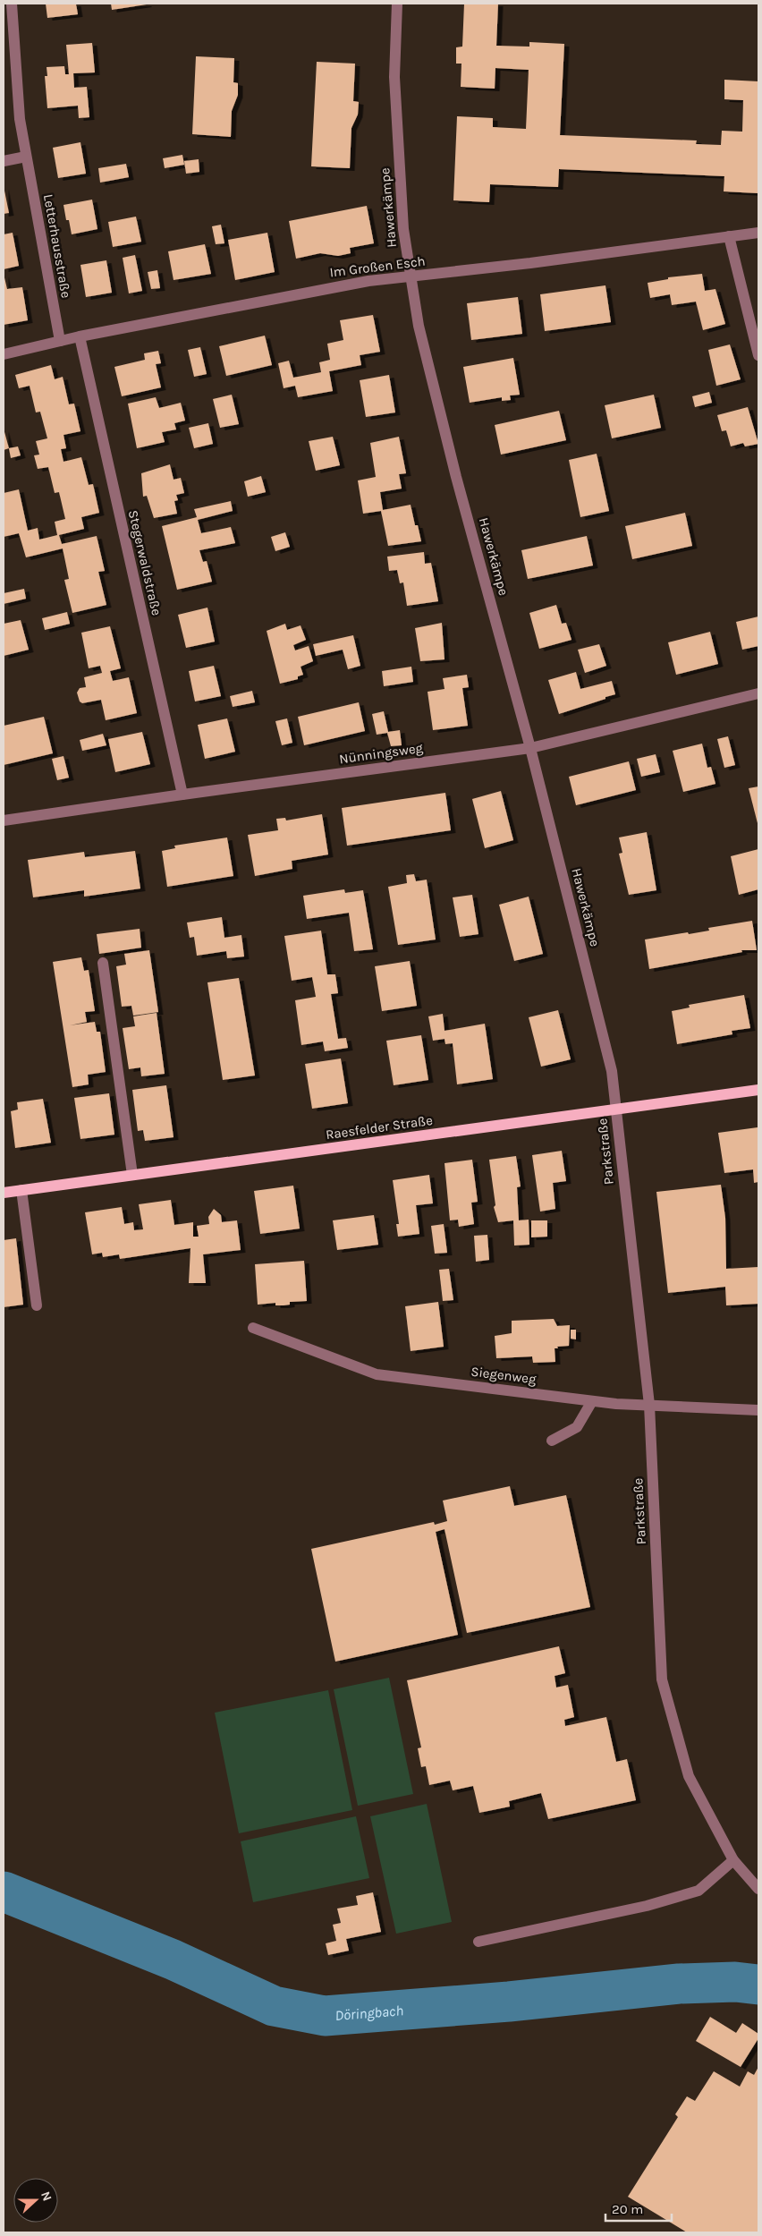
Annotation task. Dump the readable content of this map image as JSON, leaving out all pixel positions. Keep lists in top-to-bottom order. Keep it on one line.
{"streets":{"main road":["Raesfelder Straße"],"street":["Hawerkämpe","Letterhausstraße","Im Großen Esch","Stegerwaldstraße","Nünningsweg","Parkstraße","Siegenweg"]},"crossings":[["Hawerkämpe","Im Großen Esch"],["Hawerkämpe","Nünningsweg"],["Hawerkämpe","Raesfelder Straße"],["Hawerkämpe","Parkstraße"],["Letterhausstraße","Im Großen Esch"],["Im Großen Esch","Stegerwaldstraße"],["Stegerwaldstraße","Nünningsweg"],["Raesfelder Straße","Parkstraße"],["Parkstraße","Siegenweg"]],"water":["Döringbach"],"scale_bar":"20 m","north":"right"}
